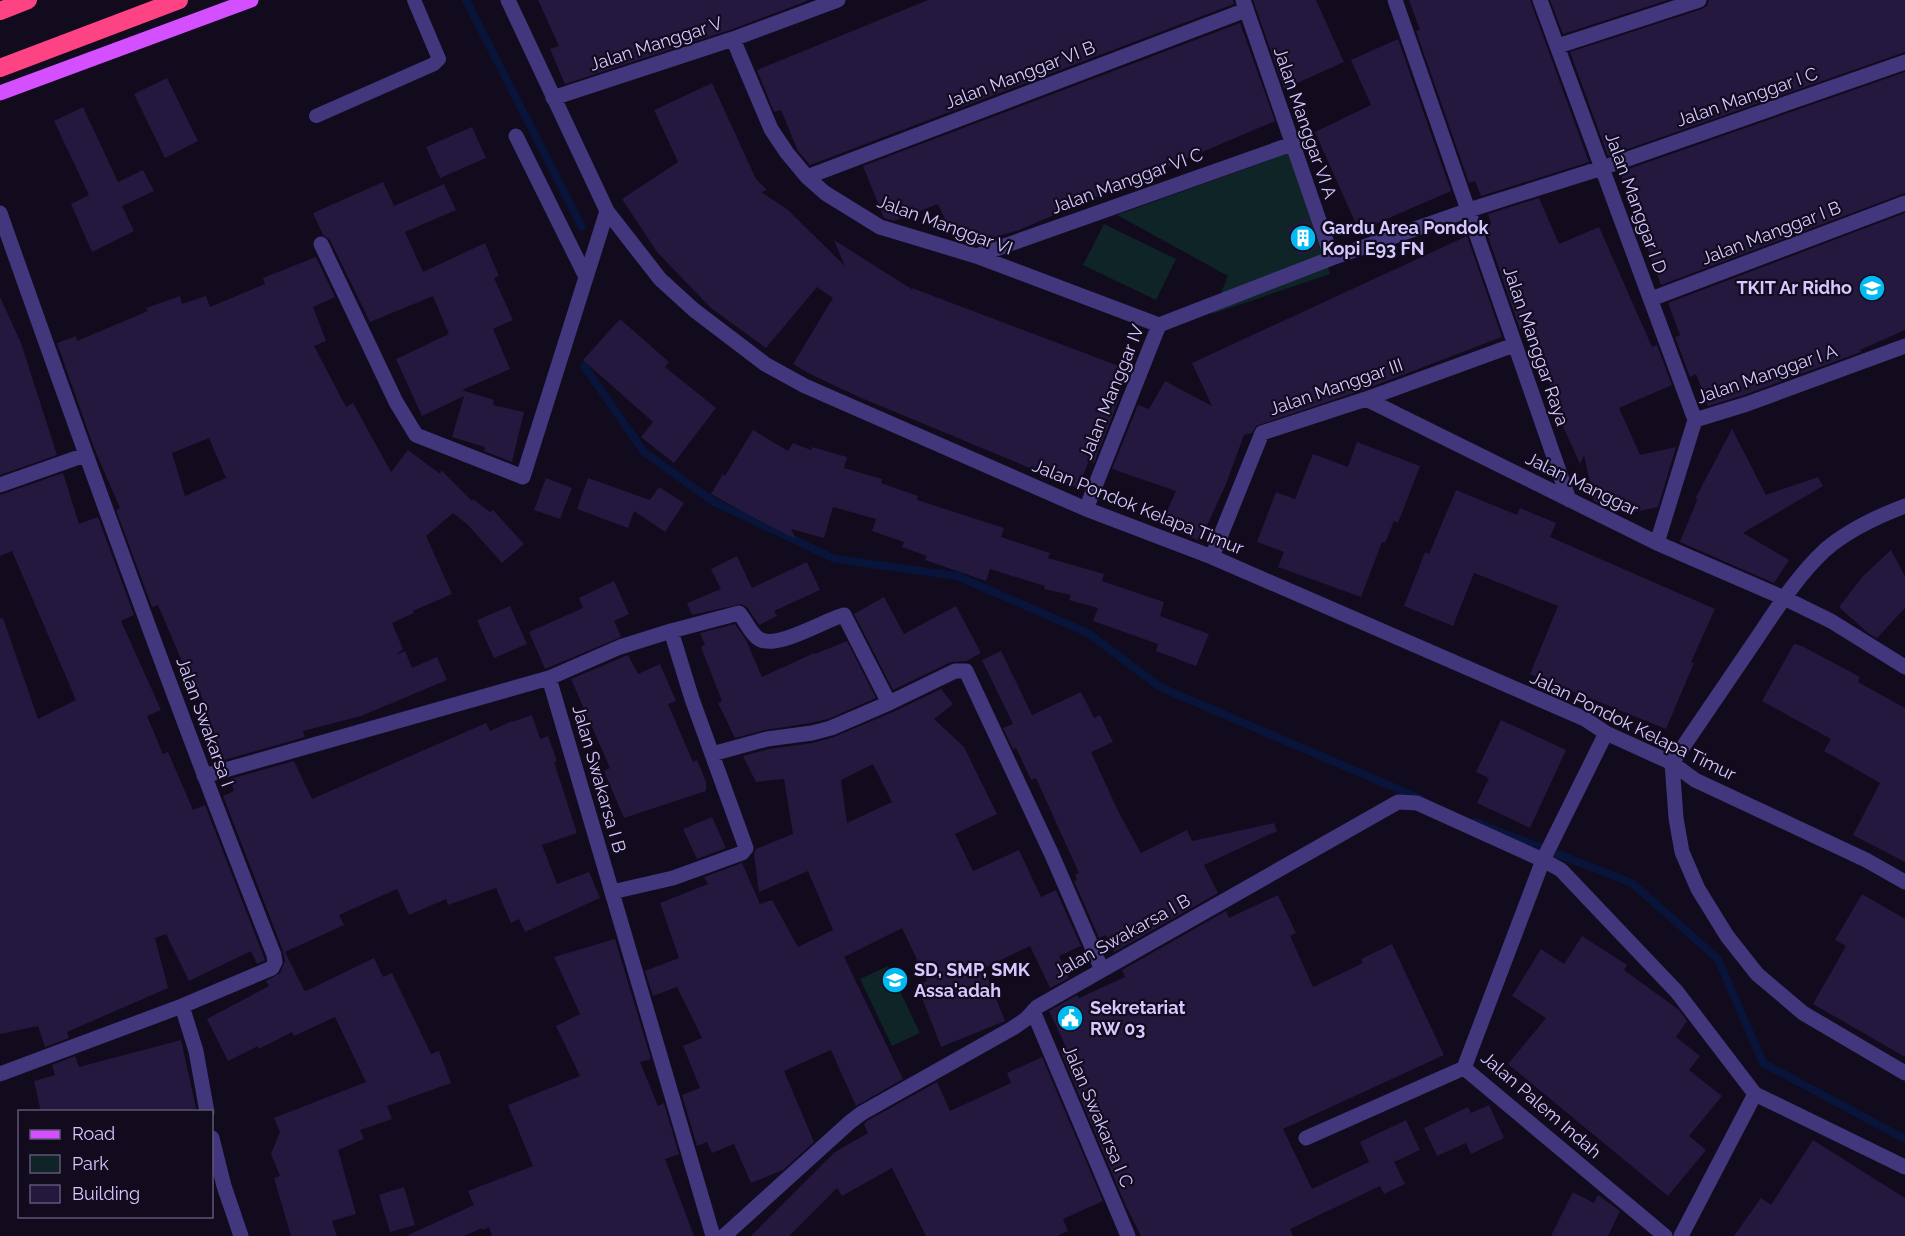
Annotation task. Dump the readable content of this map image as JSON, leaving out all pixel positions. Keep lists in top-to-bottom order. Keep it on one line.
{"streets":{"street":["Jalan Manggar V","Jalan Manggar VI B","Jalan Manggar I C","Jalan Manggar VI A","Jalan Manggar VI C","Jalan Manggar I D","Jalan Manggar VI","Jalan Manggar I B","Jalan Manggar Raya","Jalan Manggar I A","Jalan Manggar III","Jalan Manggar IV","Jalan Manggar","Jalan Pondok Kelapa Timur","Jalan Swakarsa I","Jalan Swakarsa I B","Jalan Palem Indah","Jalan Swakarsa I C"]},"crossings":[["Jalan Manggar V","Jalan Manggar VI"],["Jalan Manggar V","Jalan Pondok Kelapa Timur"],["Jalan Manggar VI B","Jalan Manggar VI A"],["Jalan Manggar VI B","Jalan Manggar VI"],["Jalan Manggar I C","Jalan Manggar I D"],["Jalan Manggar I C","Jalan Manggar IV"],["Jalan Manggar VI A","Jalan Manggar VI C"],["Jalan Manggar VI A","Jalan Manggar IV"],["Jalan Manggar VI C","Jalan Manggar VI"],["Jalan Manggar I D","Jalan Manggar I B"],["Jalan Manggar I D","Jalan Manggar I A"],["Jalan Manggar I D","Jalan Manggar IV"],["Jalan Manggar VI","Jalan Manggar IV"],["Jalan Manggar Raya","Jalan Manggar III"],["Jalan Manggar Raya","Jalan Manggar IV"],["Jalan Manggar Raya","Jalan Manggar"],["Jalan Manggar I A","Jalan Manggar"],["Jalan Manggar III","Jalan Manggar"],["Jalan Manggar III","Jalan Pondok Kelapa Timur"],["Jalan Manggar IV","Jalan Pondok Kelapa Timur"],["Jalan Pondok Kelapa Timur","Jalan Palem Indah"],["Jalan Swakarsa I B","Jalan Palem Indah"],["Jalan Swakarsa I B","Jalan Swakarsa I C"]],"places":{"building":["Gardu Area Pondok Kopi E93 FN"],"school or university":["TKIT Ar Ridho","SD, SMP, SMK Assa'adah"],"public building":["Sekretariat RW 03"]},"legend":["Road","Park","Building"]}
